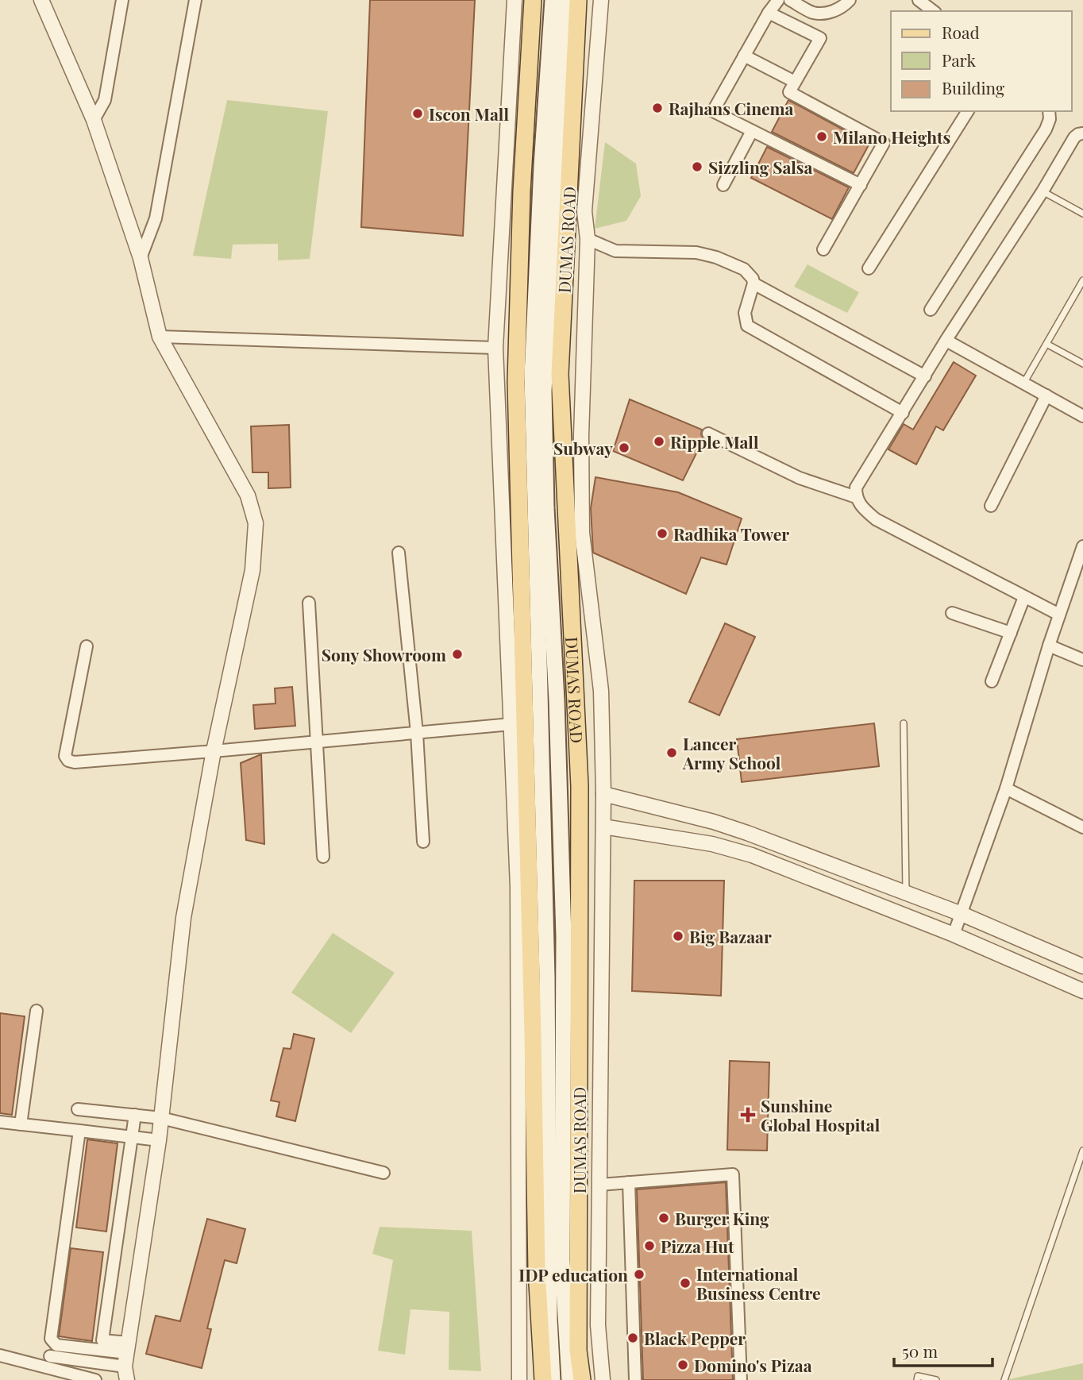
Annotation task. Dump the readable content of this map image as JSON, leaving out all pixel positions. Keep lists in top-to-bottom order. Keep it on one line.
{"streets":{"main road":["DUMAS ROAD"]},"places":{"other":["Rajhans Cinema","Iscon Mall","Milano Heights","Sizzling Salsa","Ripple Mall","Subway","Radhika Tower","Sony Showroom","Lancer Army School","Big Bazaar","Burger King","Pizza Hut","IDP education","International Business Centre","Black Pepper","Domino's Pizaa"],"health":["Sunshine Global Hospital"]},"legend":["Road","Park","Building"],"scale_bar":"50 m"}
